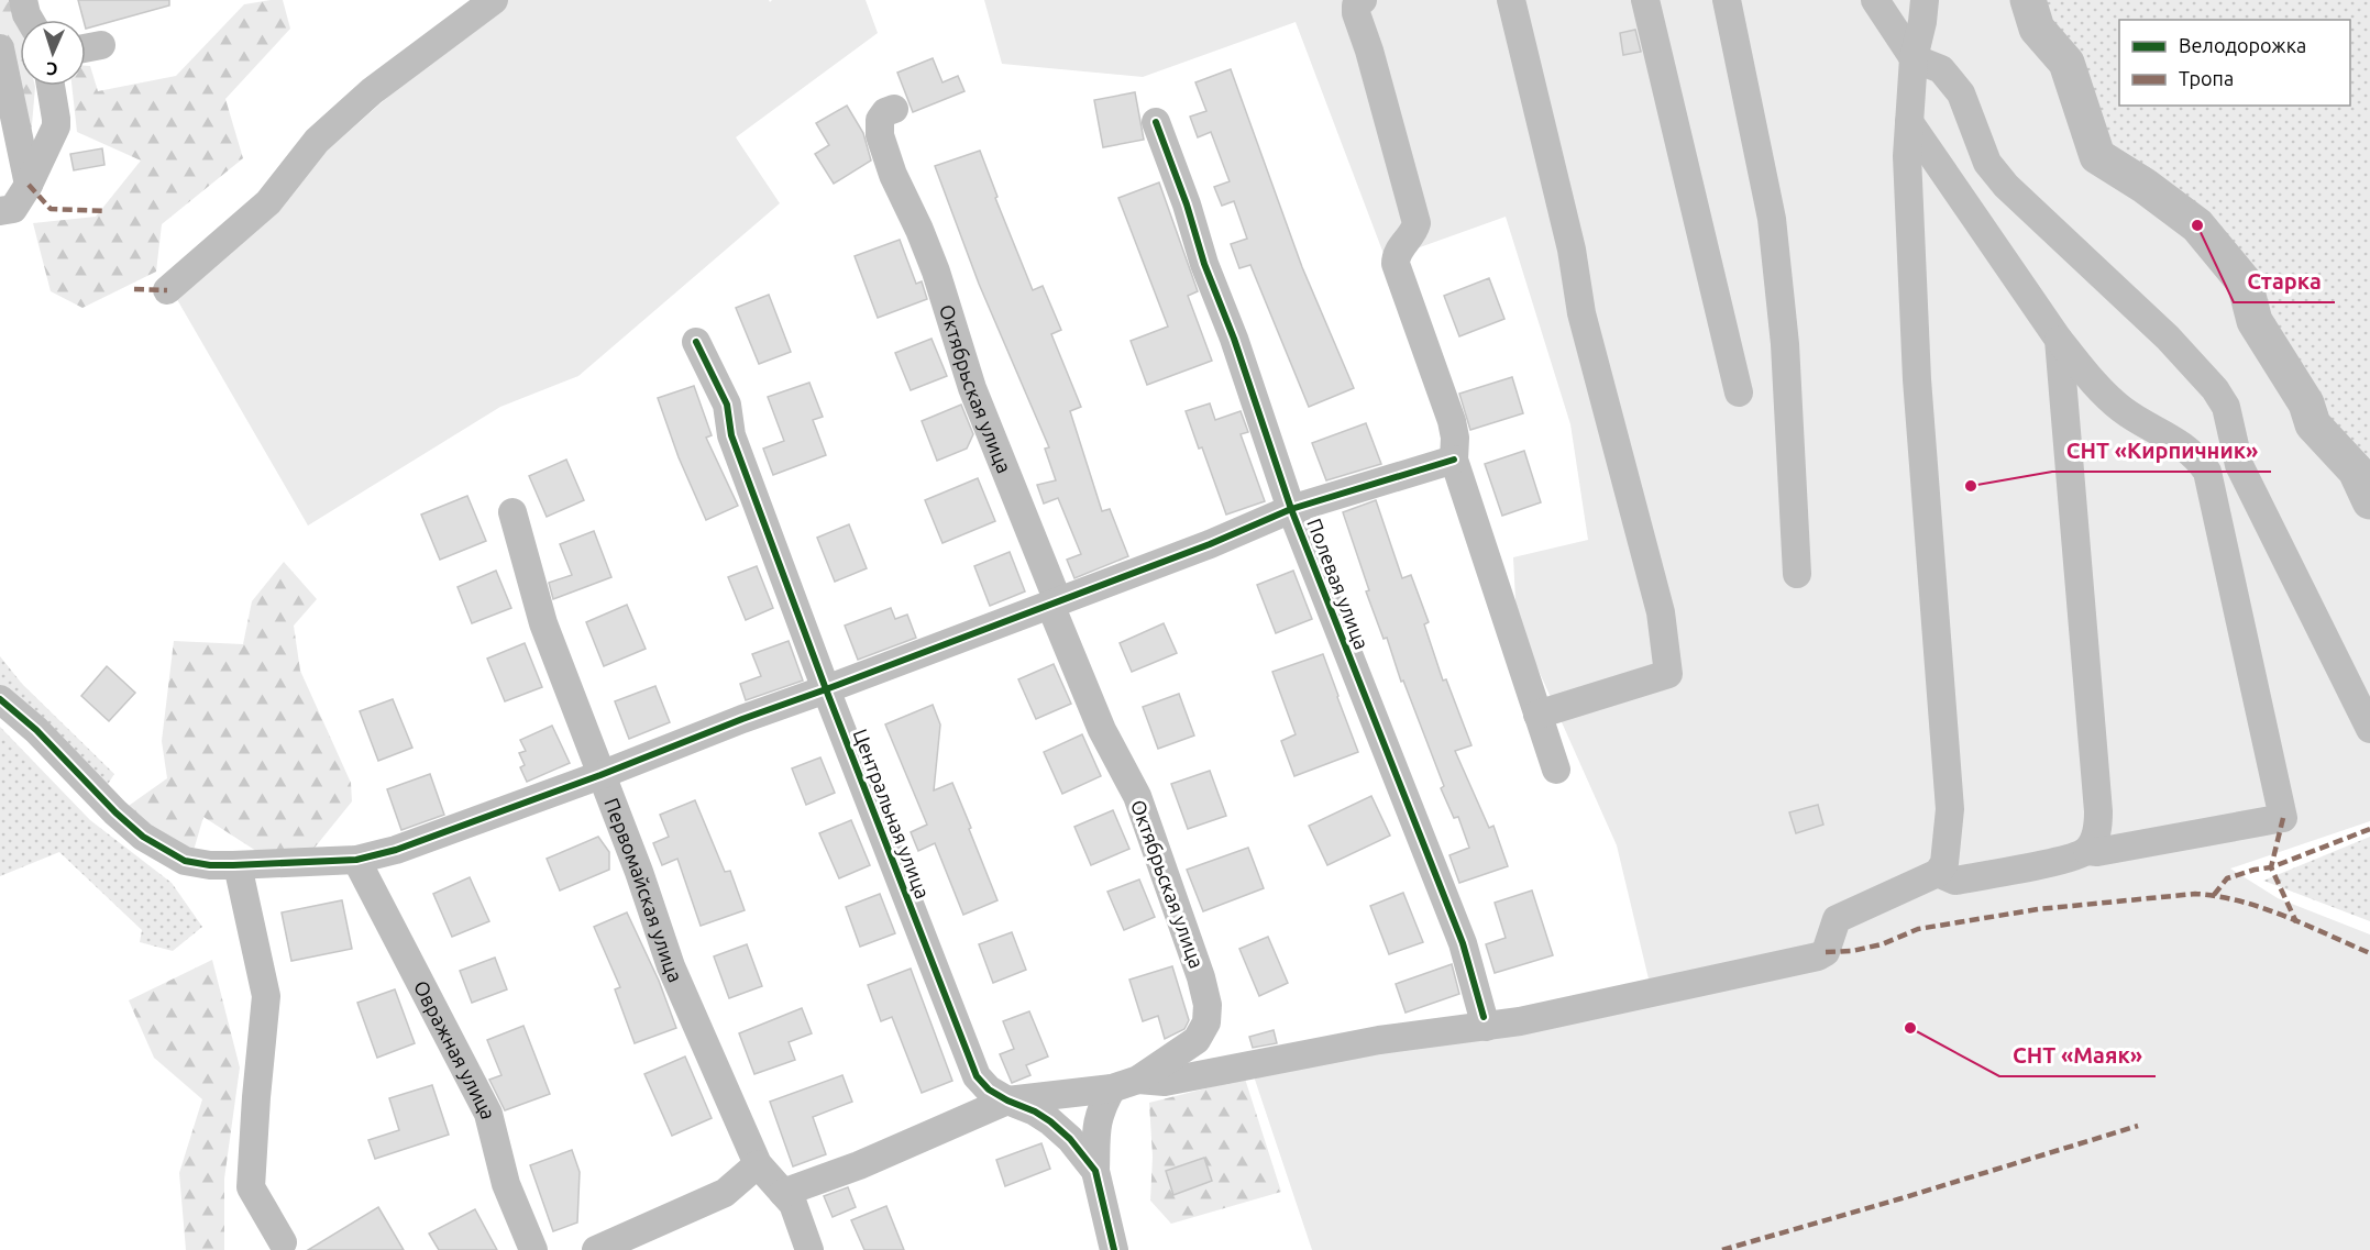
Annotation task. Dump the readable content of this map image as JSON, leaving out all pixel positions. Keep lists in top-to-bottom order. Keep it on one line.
{"streets":{"street":["Октябрьская улица","Полевая улица","Центральная улица","Первомайская улица","Овражная улица"]},"places":["Старка","СНТ «Кирпичник»","СНТ «Маяк»"],"legend":["Велодорожка","Тропа"],"north":"bottom"}
